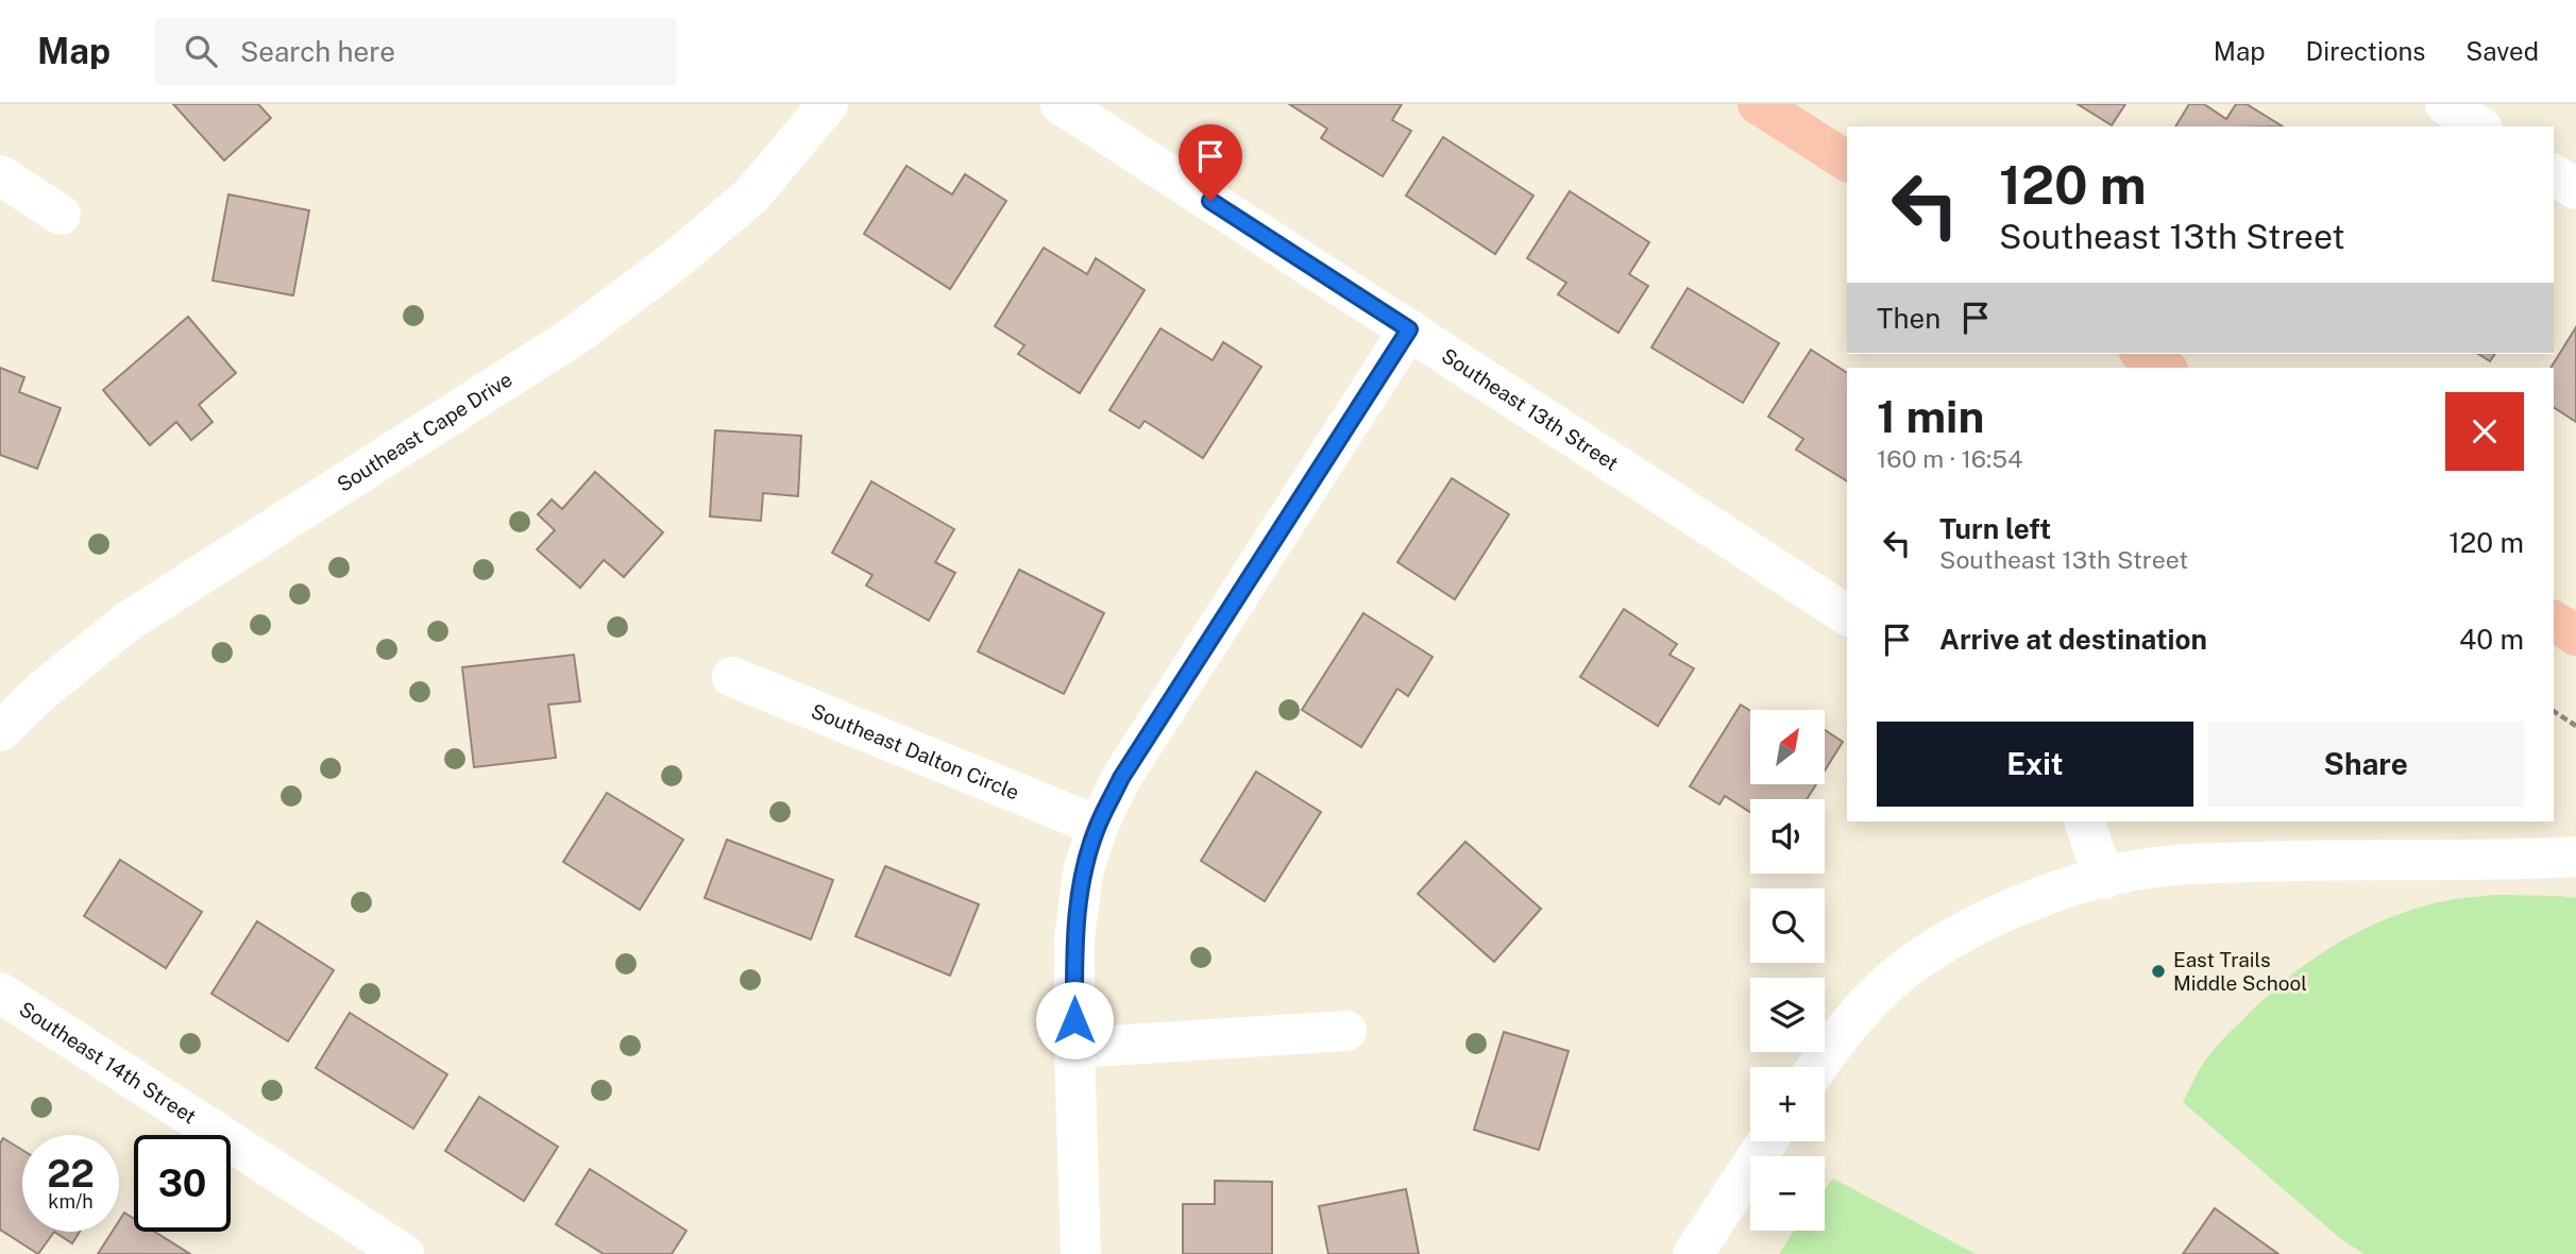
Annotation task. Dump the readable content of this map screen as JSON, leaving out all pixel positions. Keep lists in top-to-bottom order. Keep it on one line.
{"streets":{"street":["Southeast 13th Street","Southeast Cape Drive","Southeast Dalton Circle","Southeast 14th Street"]},"places":["East Trails Middle School"],"north":"top right","page":{"header":"Map","search":"Search here","nav":["Map","Directions","Saved"],"turn":["120 m","Southeast 13th Street"],"then":"Then","heading":["1 min","160 m · 16:54"],"list":[{"name":"Turn left","note":"Southeast 13th Street","value":"120 m"},{"name":"Arrive at destination","value":"40 m"}],"buttons":["Exit","Share"],"map_buttons":["+","−"],"speed":"22 km/h","limit":"30"}}
